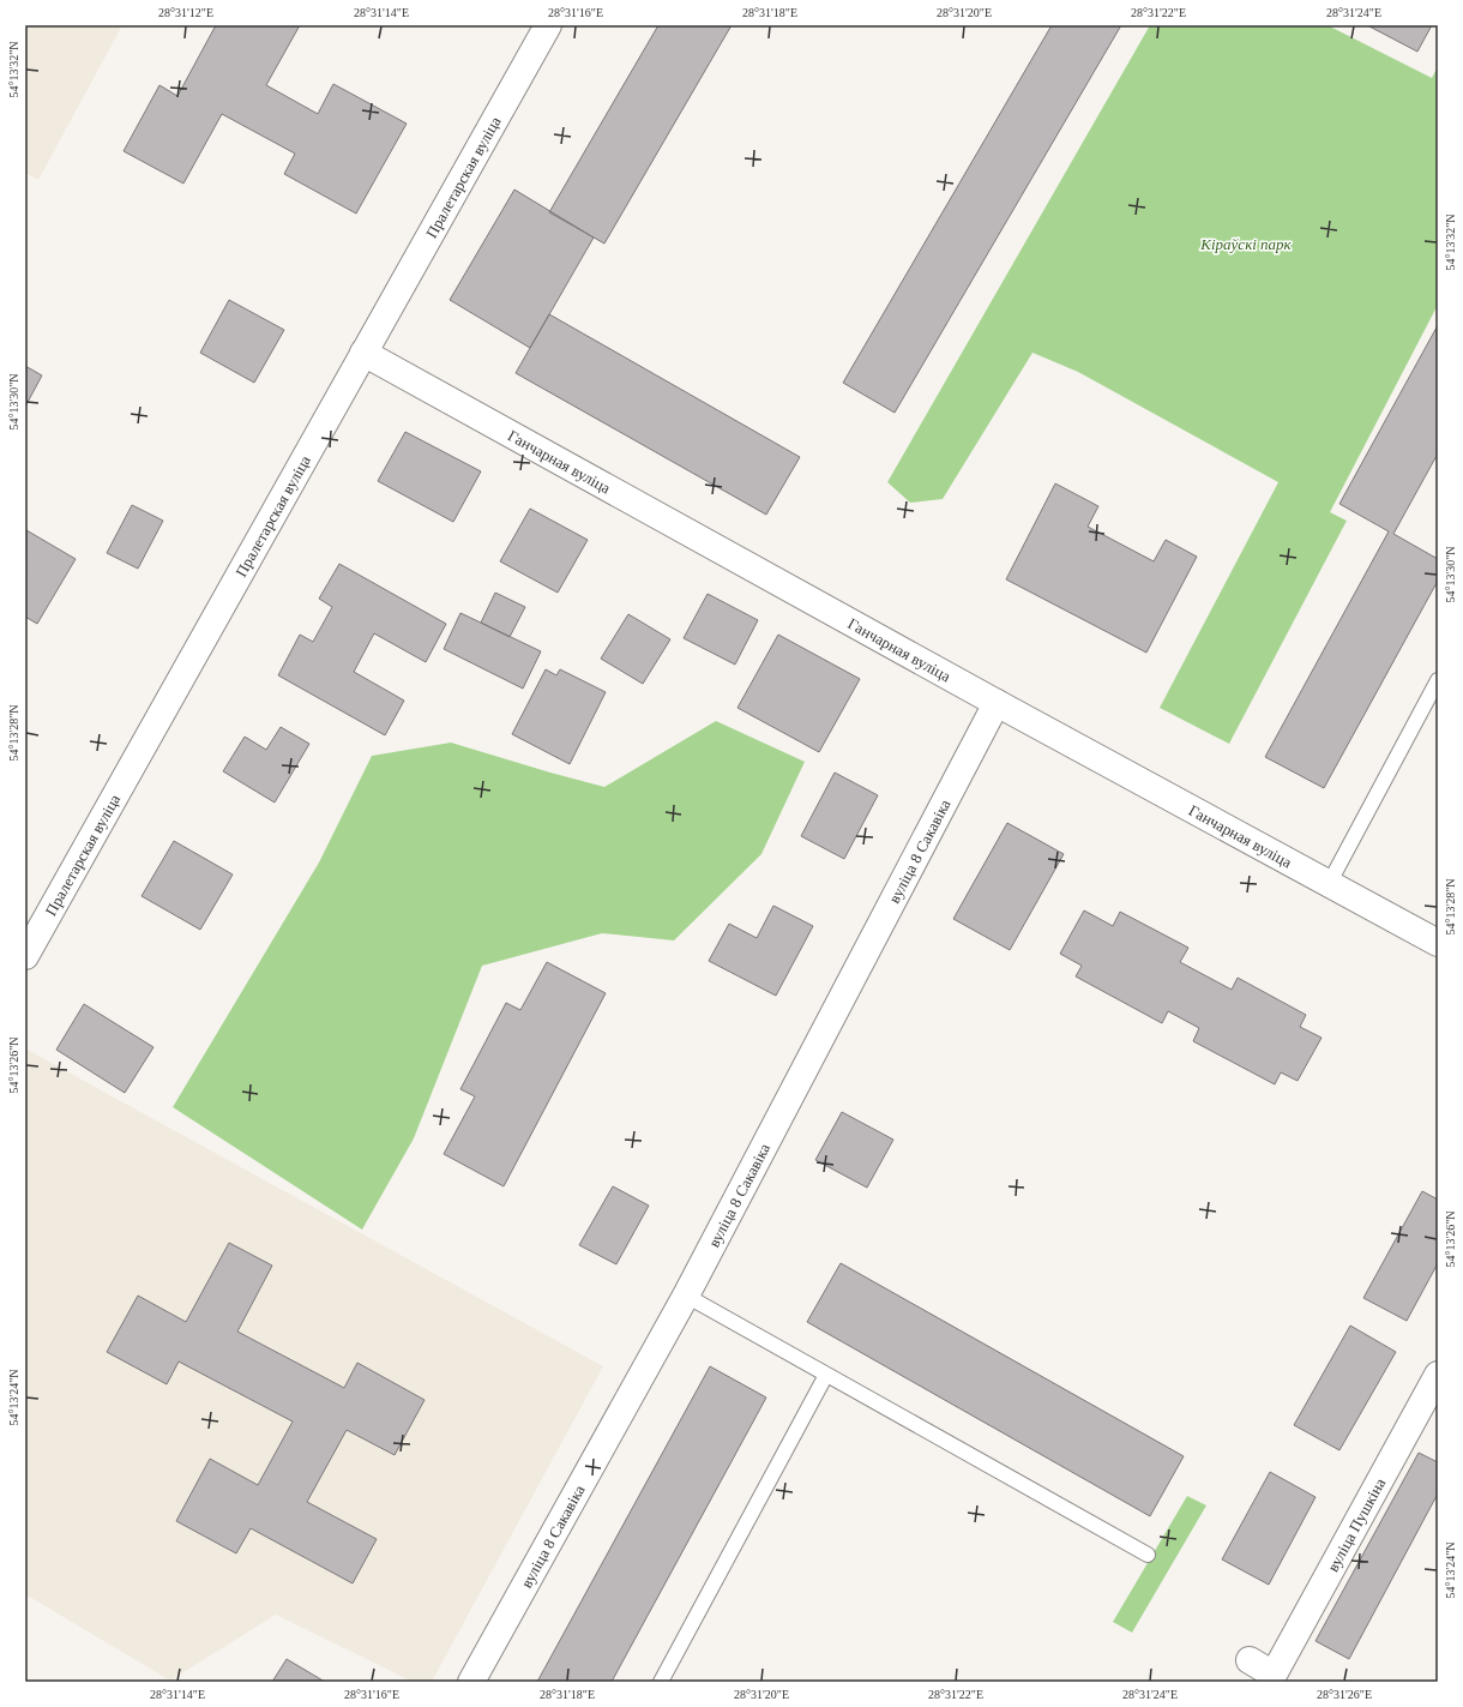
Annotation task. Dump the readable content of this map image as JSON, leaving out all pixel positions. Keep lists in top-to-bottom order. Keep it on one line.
{"streets":{"street":["Пралетарская вуліца","Ганчарная вуліца","вуліца 8 Сакавіка","вуліца Пушкіна"]},"crossings":[["Пралетарская вуліца","Ганчарная вуліца"],["Ганчарная вуліца","вуліца 8 Сакавіка"]],"parks":["Кіраўскі парк"],"coordinates":["28°31'12\"E","28°31'14\"E","28°31'16\"E","28°31'18\"E","28°31'20\"E","28°31'22\"E","28°31'24\"E","54°13'32\"N","54°13'30\"N","54°13'28\"N","54°13'26\"N","54°13'24\"N","28°31'26\"E"]}
